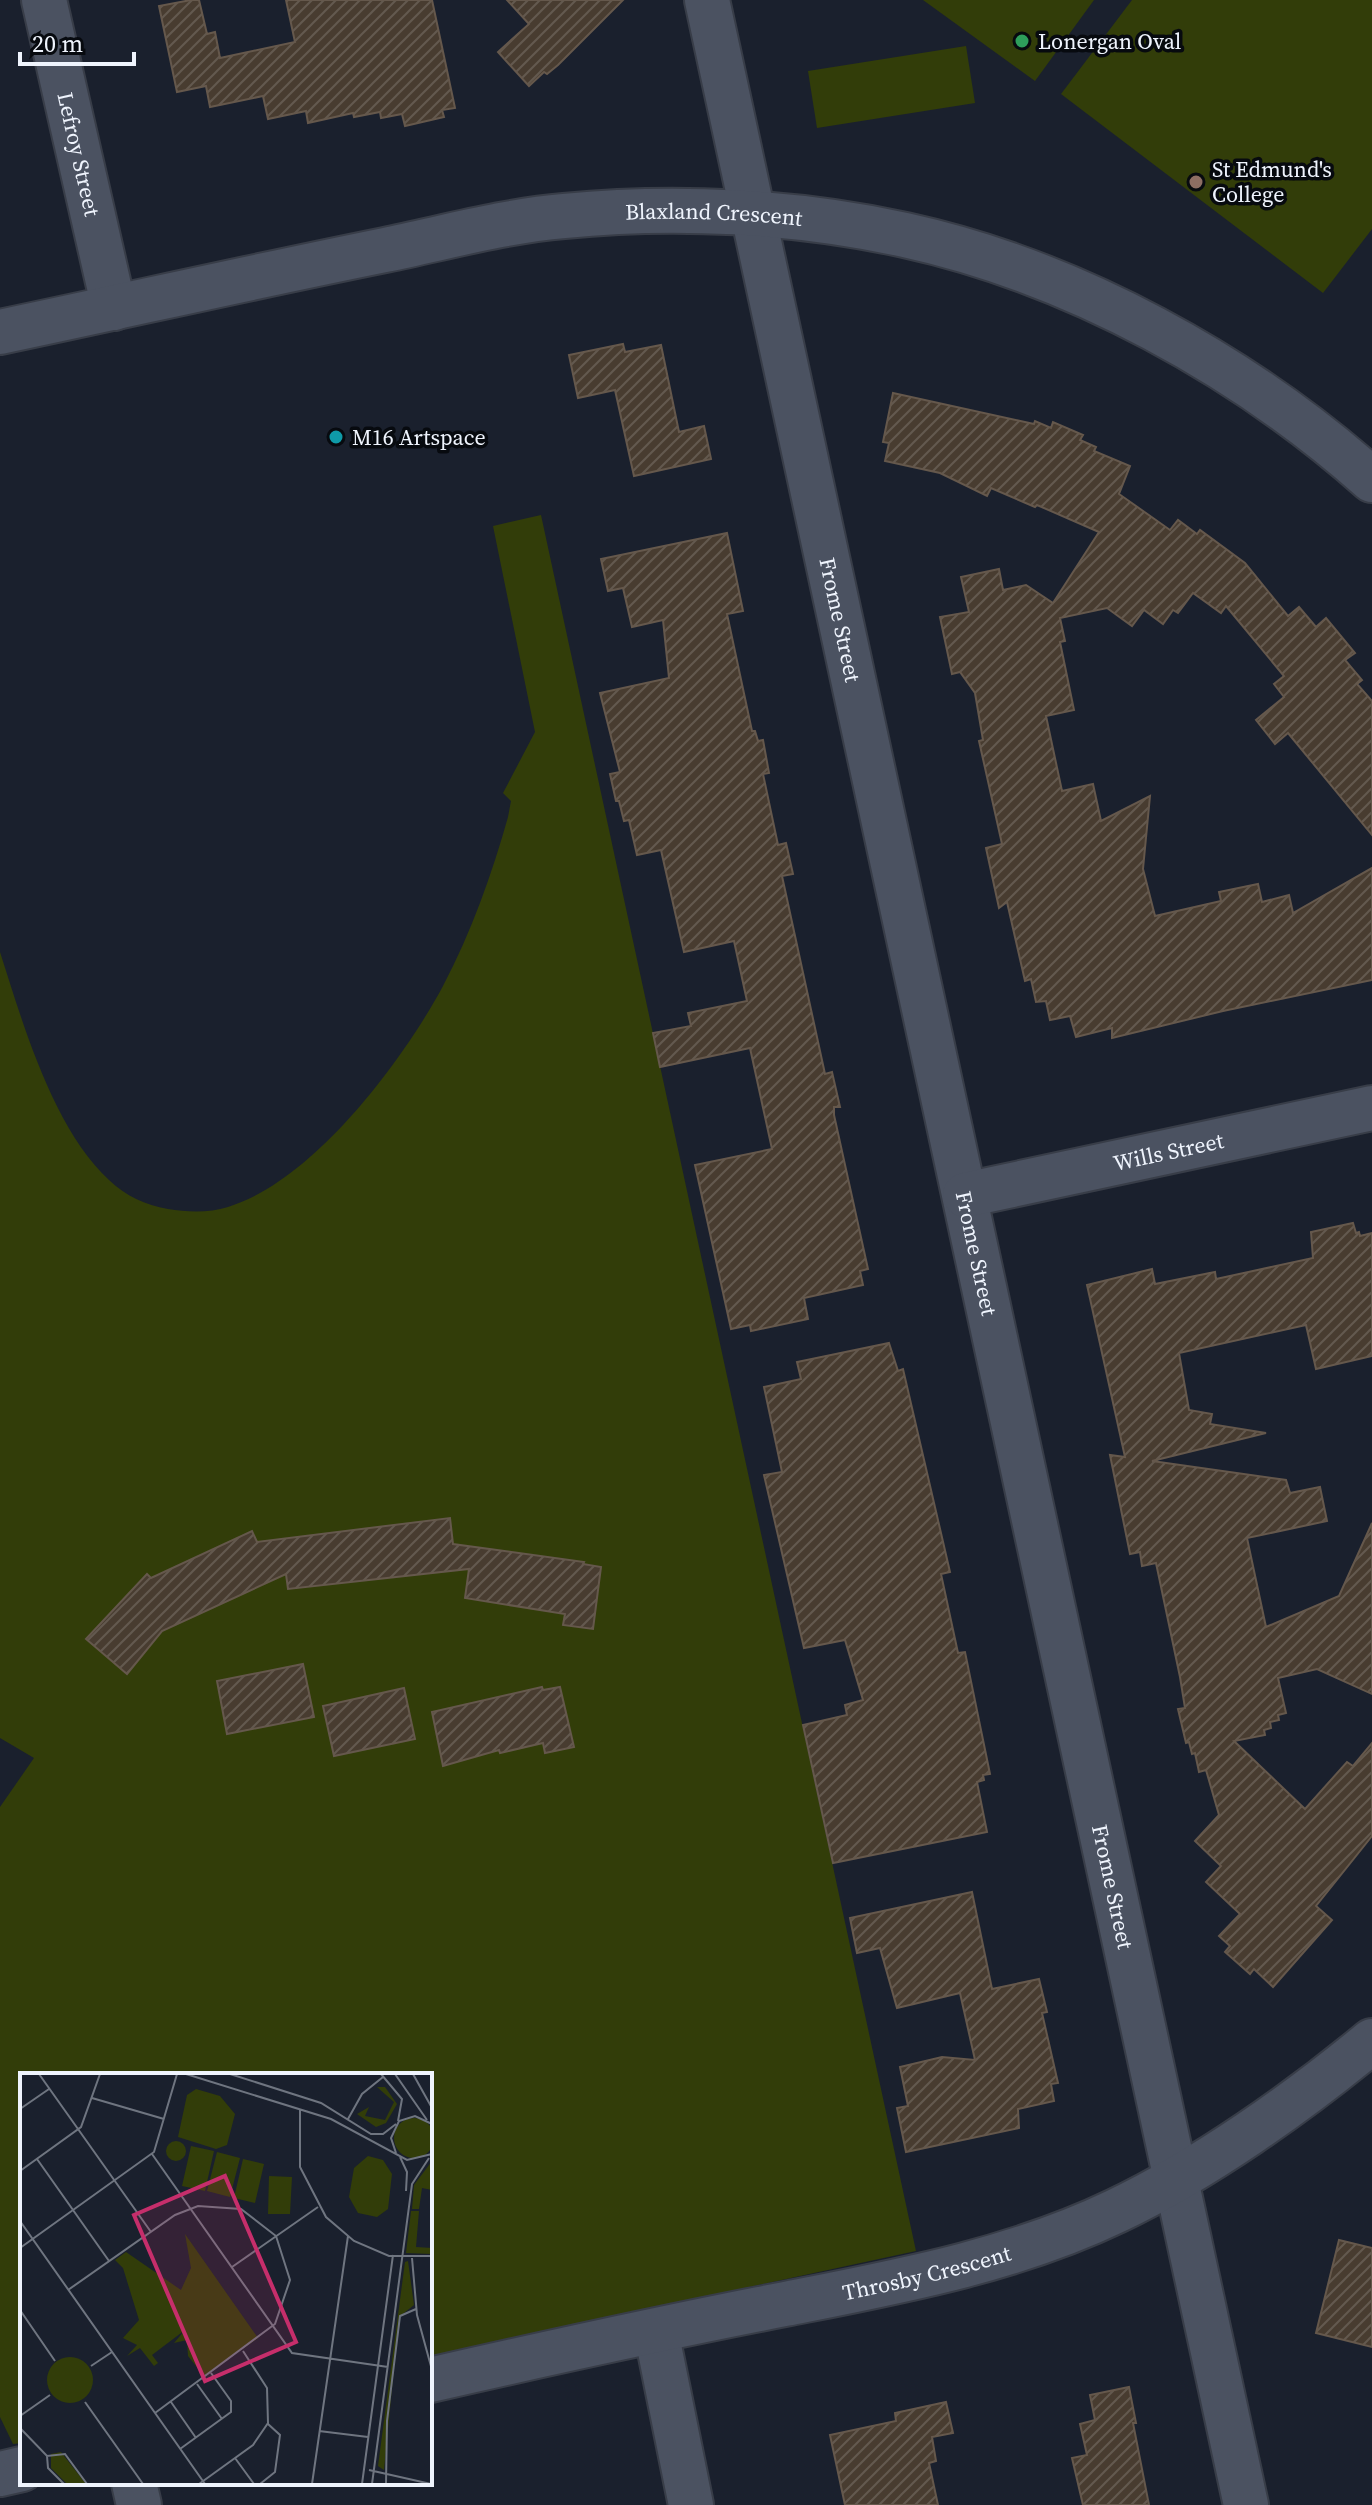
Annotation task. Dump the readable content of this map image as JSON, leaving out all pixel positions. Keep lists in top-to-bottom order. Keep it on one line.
{"streets":{"street":["Lefroy Street","Blaxland Crescent","Frome Street","Wills Street","Throsby Crescent"]},"crossings":[["Lefroy Street","Blaxland Crescent"],["Blaxland Crescent","Frome Street"],["Frome Street","Wills Street"],["Frome Street","Throsby Crescent"]],"places":["Lonergan Oval","St Edmund's College","M16 Artspace"],"scale_bar":"20 m"}
